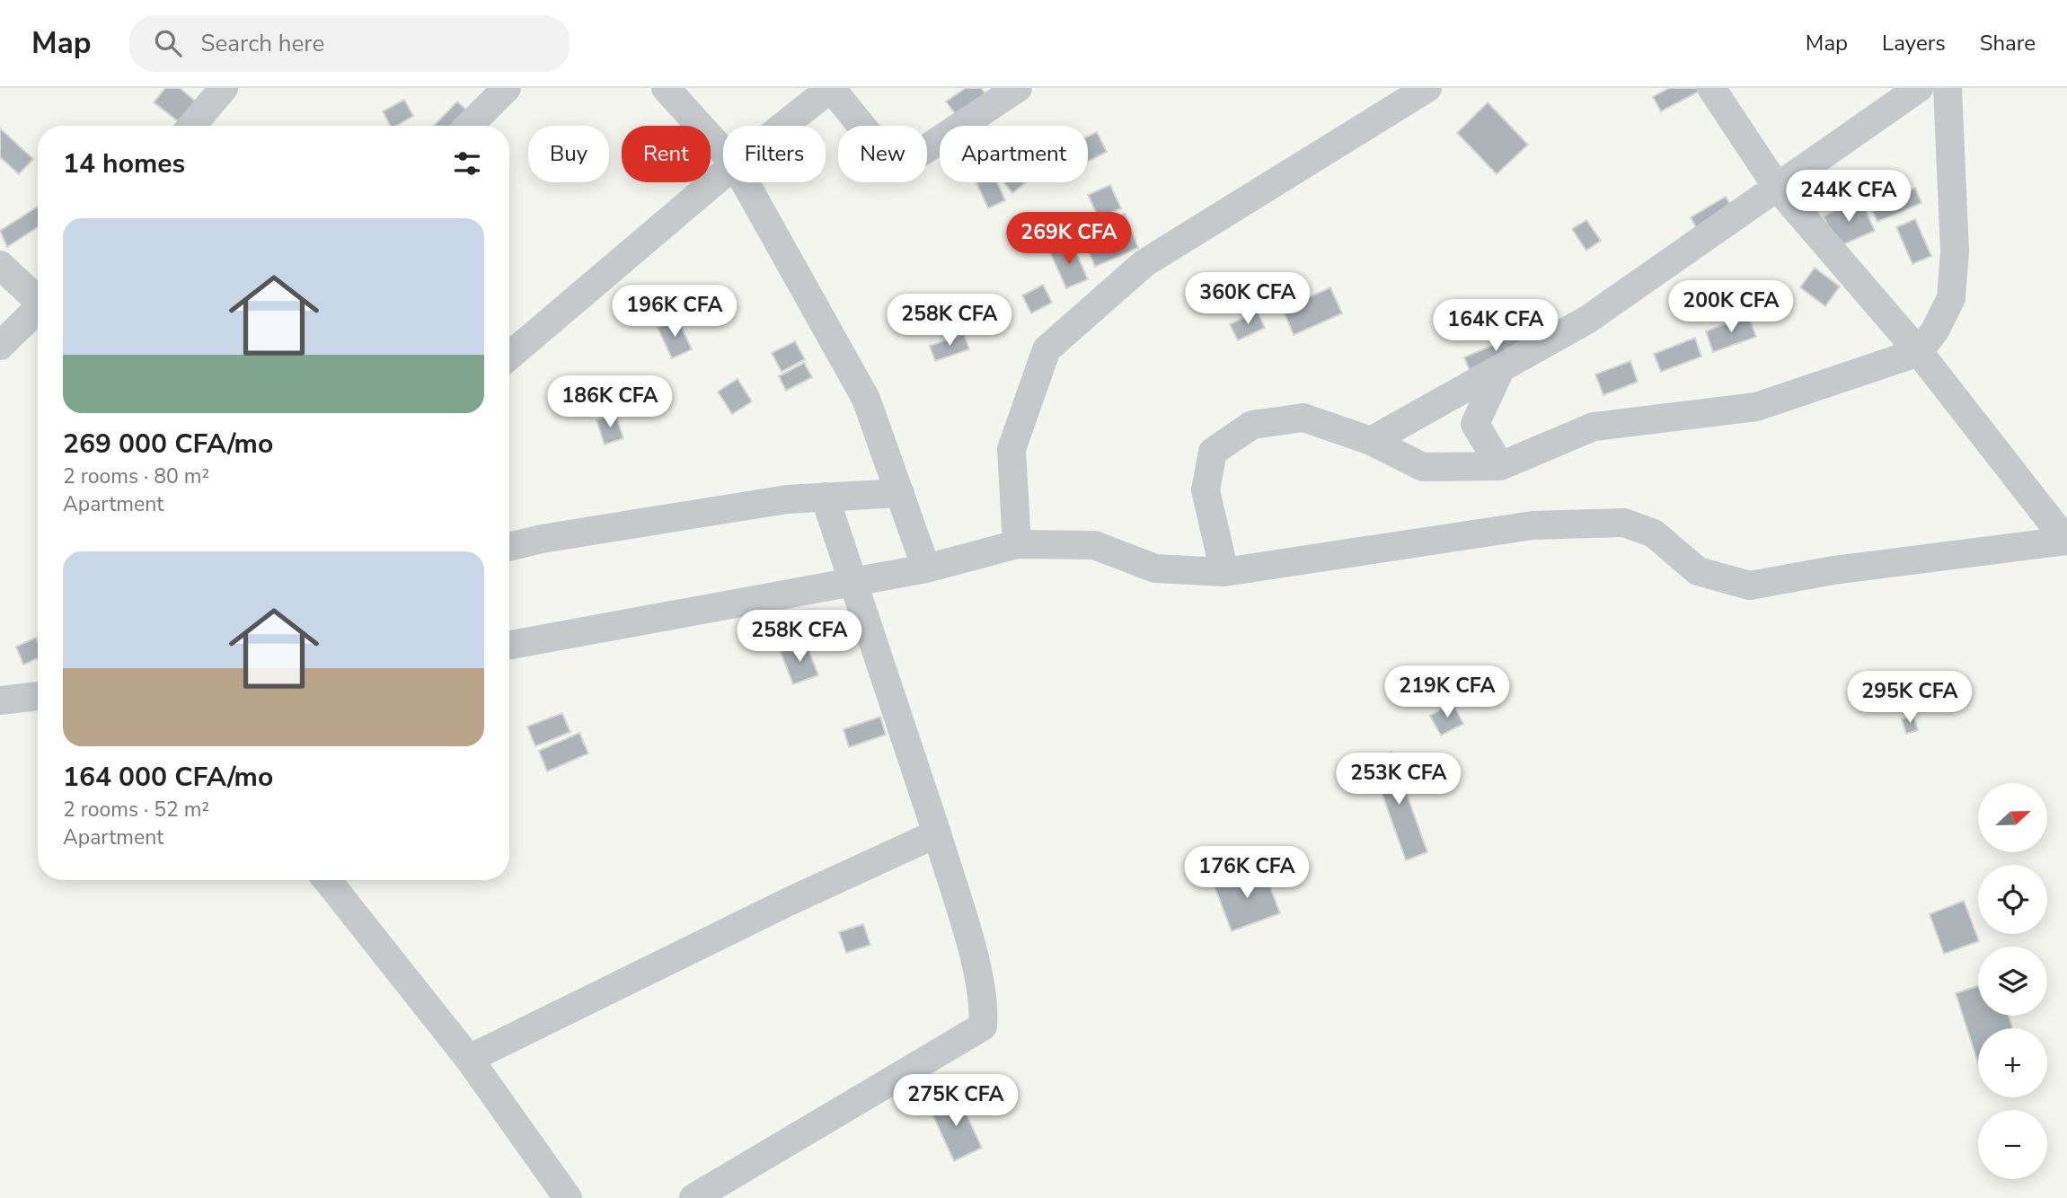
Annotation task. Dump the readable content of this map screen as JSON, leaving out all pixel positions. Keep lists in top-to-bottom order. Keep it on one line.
{"north":"right","page":{"header":"Map","search":"Search here","nav":["Map","Layers","Share"],"chip":["Buy","Rent","Filters","New","Apartment"],"heading":"14 homes","price":["244K CFA","269K CFA","360K CFA","200K CFA","196K CFA","258K CFA","164K CFA","186K CFA","258K CFA","219K CFA","295K CFA","253K CFA","176K CFA","275K CFA"],"list":[{"name":"269 000 CFA/mo","note":"2 rooms · 80 m² · Apartment"},{"name":"164 000 CFA/mo","note":"2 rooms · 52 m² · Apartment"}],"map_buttons":["+","−"]}}
